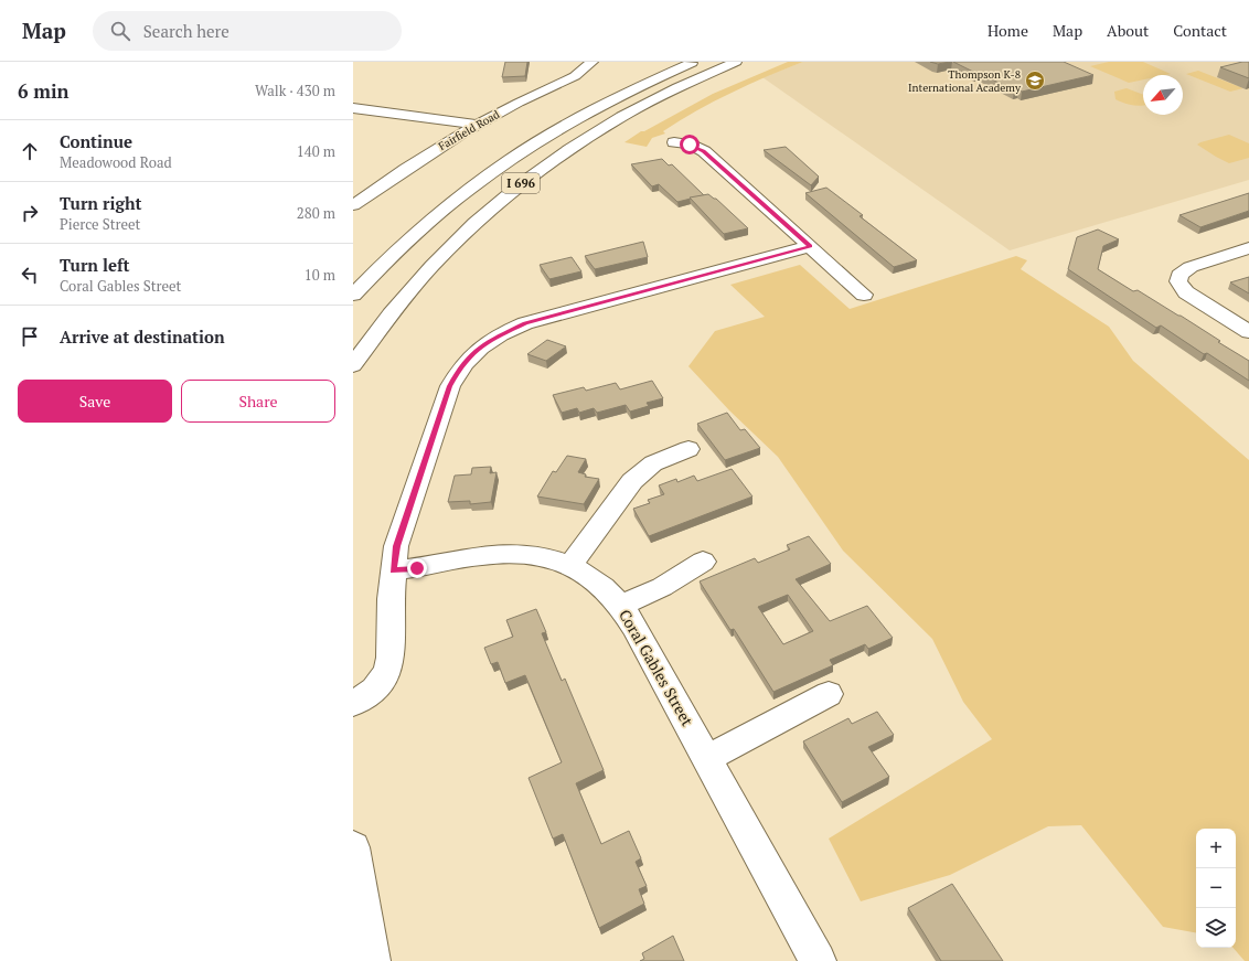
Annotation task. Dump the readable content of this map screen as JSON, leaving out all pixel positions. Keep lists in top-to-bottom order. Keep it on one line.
{"streets":{"main road":["Fairfield Road","I 696","Coral Gables Street"]},"places":{"school or university":["Thompson K-8 International Academy"]},"north":"bottom left","page":{"header":"Map","search":"Search here","nav":["Home","Map","About","Contact"],"heading":["6 min","Walk · 430 m"],"list":[["Continue","Meadowood Road","140 m"],["Turn right","Pierce Street","280 m"],["Turn left","Coral Gables Street","10 m"],"Arrive at destination"],"buttons":["Save","Share"],"map_buttons":["+","−"]}}
